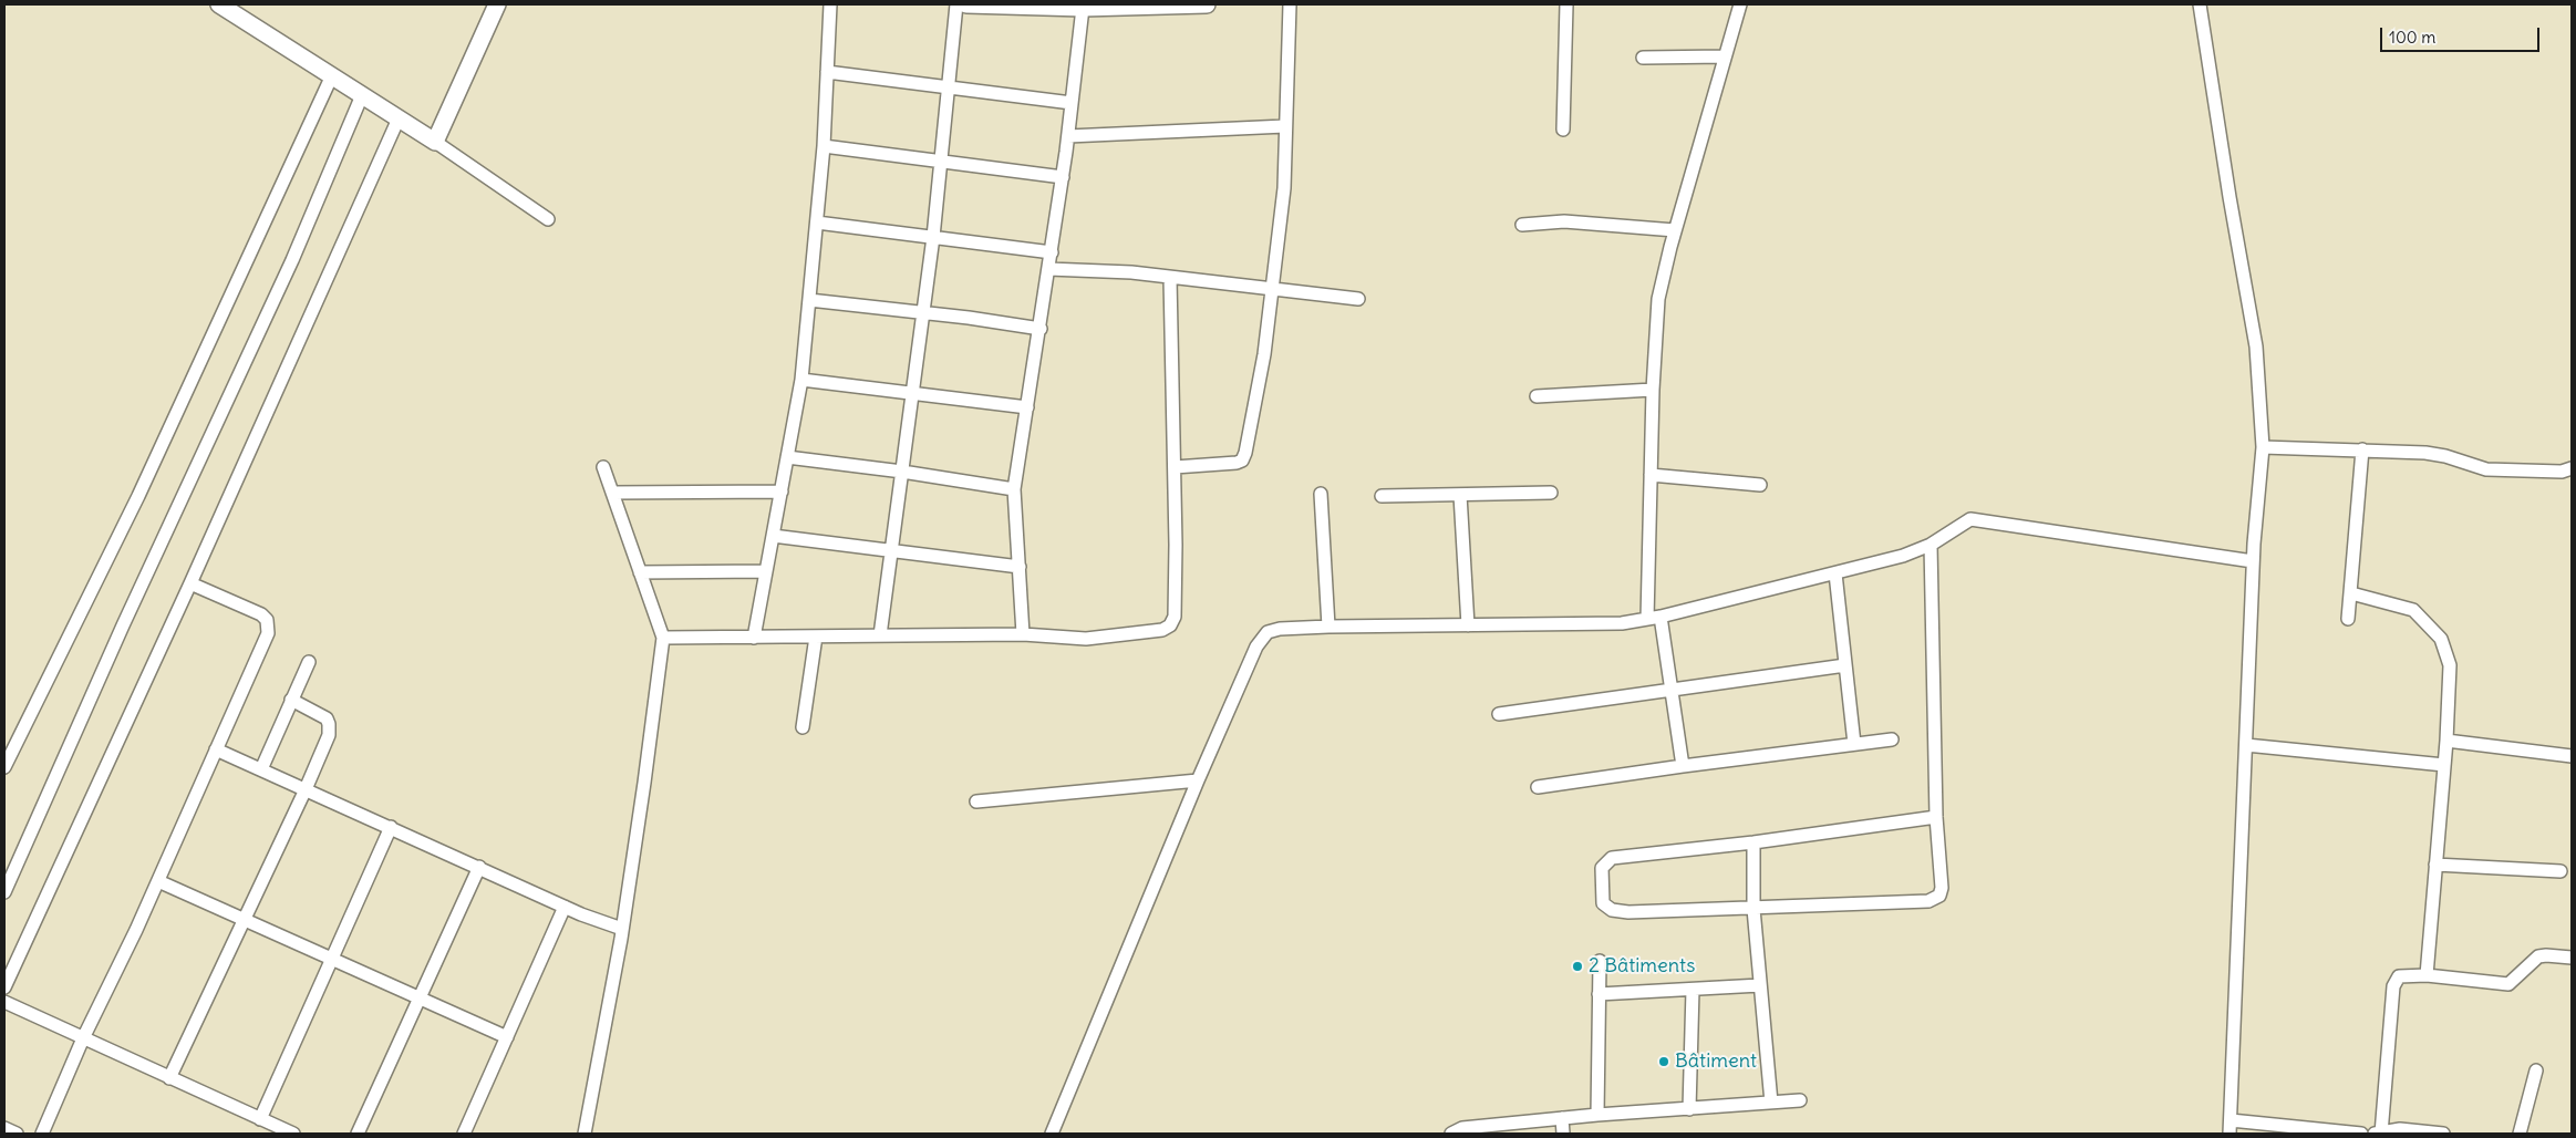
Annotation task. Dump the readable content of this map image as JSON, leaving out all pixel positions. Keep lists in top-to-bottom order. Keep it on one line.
{"places":["2 Bâtiments","Bâtiment"],"scale_bar":"100 m"}
